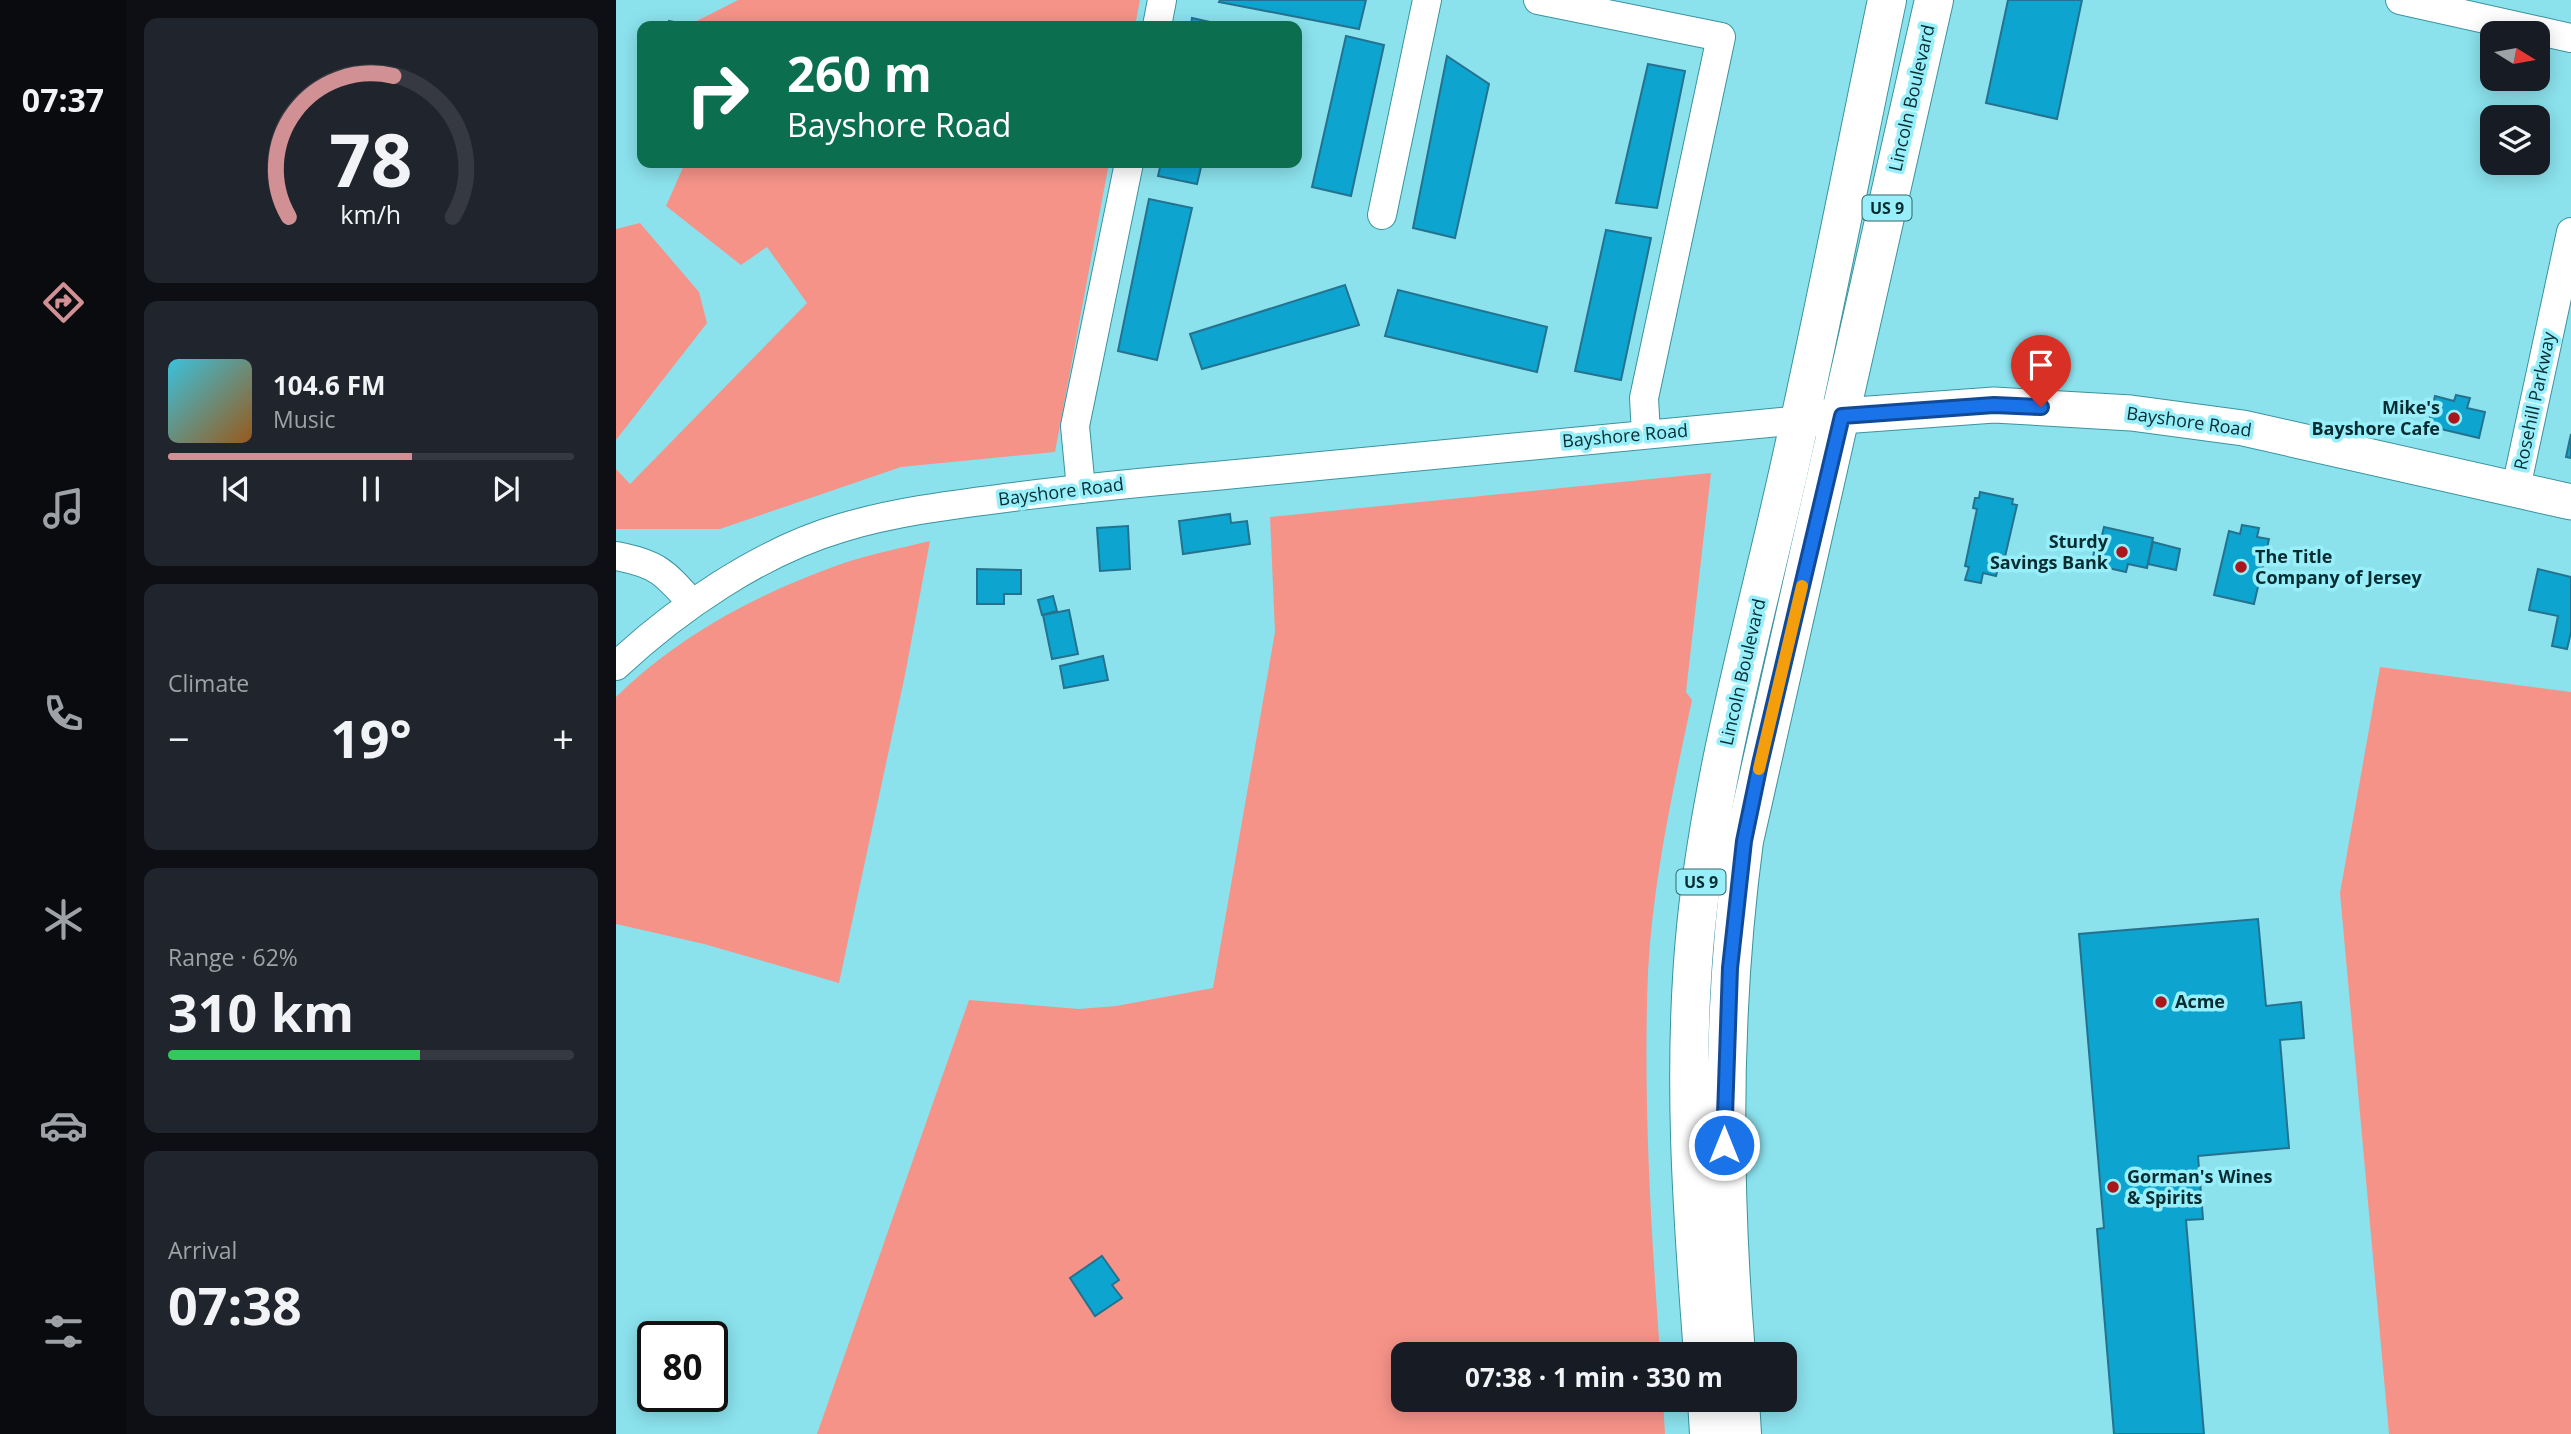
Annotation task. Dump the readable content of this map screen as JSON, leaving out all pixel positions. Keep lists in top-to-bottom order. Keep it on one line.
{"streets":{"highway":["Lincoln Boulevard","US 9"],"main road":["Bayshore Road"],"street":["Rosehill Parkway"]},"crossings":[["Lincoln Boulevard","Bayshore Road"],["Rosehill Parkway","Bayshore Road"]],"places":["Mike's Bayshore Cafe","Sturdy Savings Bank","The Title Company of Jersey","Acme","Gorman's Wines & Spirits"],"north":"right","page":{"tabs":"07:37","turn":["260 m","Bayshore Road"],"song":["104.6 FM","Music"],"tile":["Climate",["Range · 62%","310 km"],["Arrival","07:38"]],"heat":["−","19°","+"],"limit":"80","trip":"07:38 · 1 min · 330 m","gauge":["78","km/h"]}}
